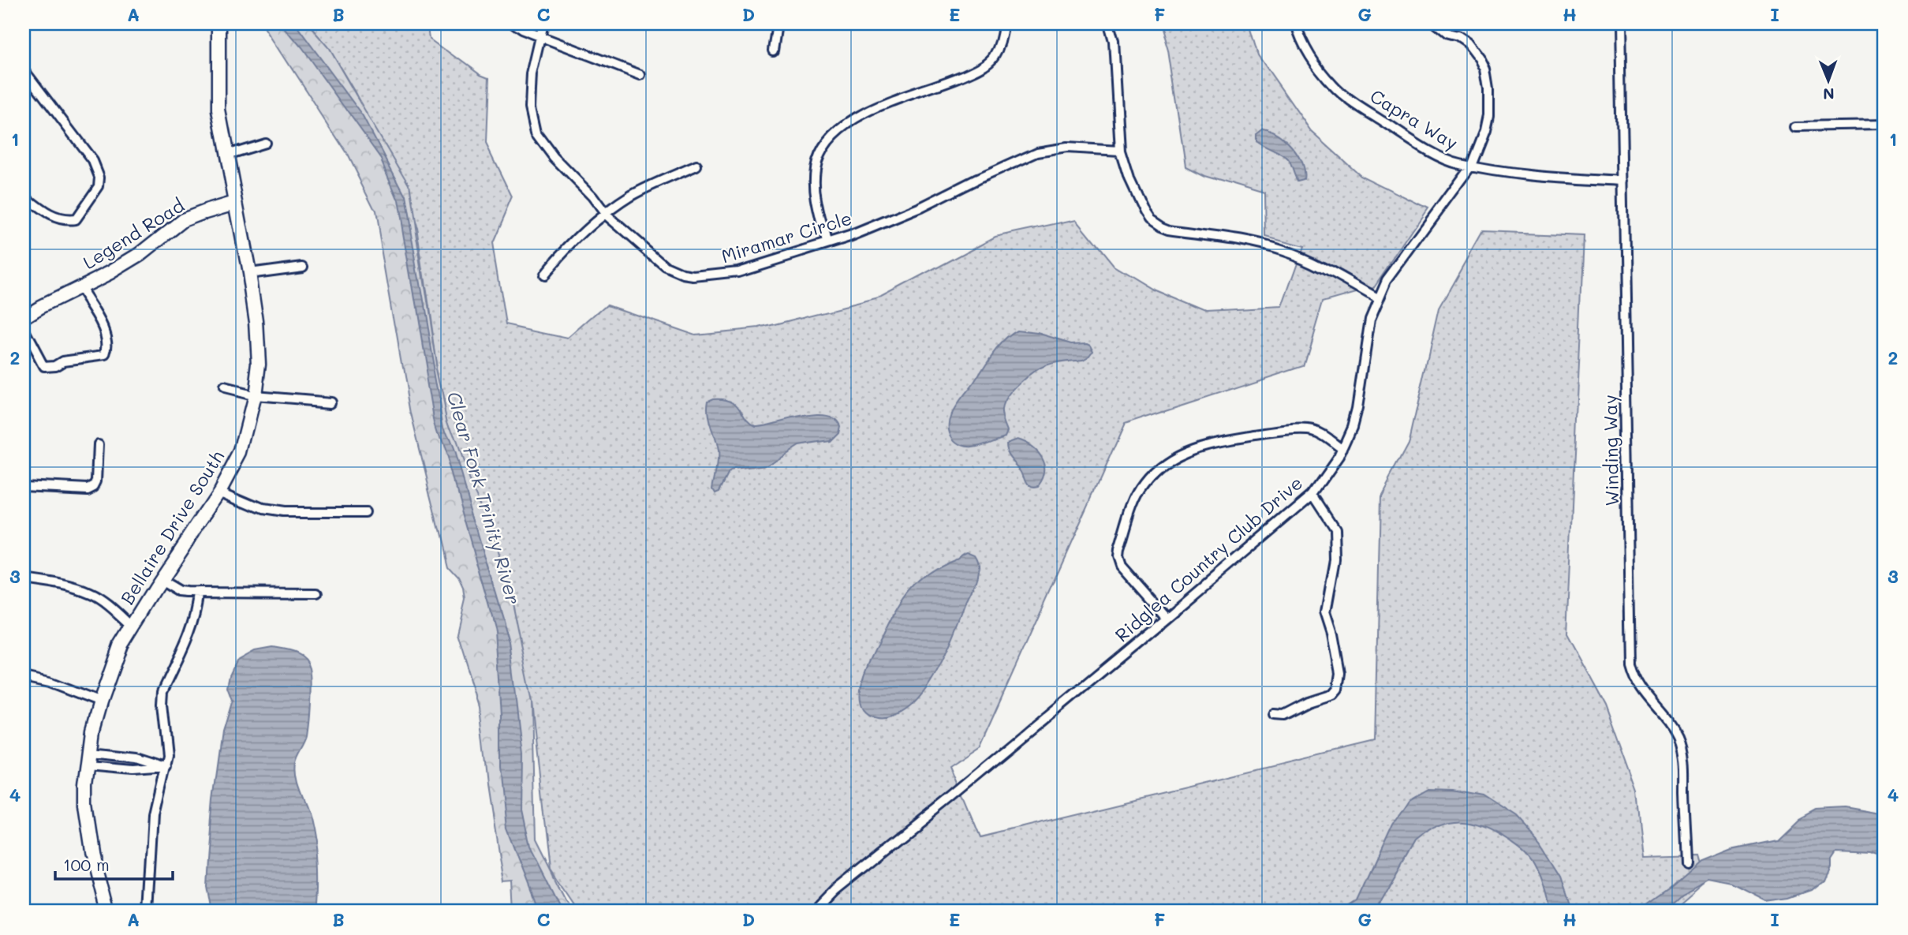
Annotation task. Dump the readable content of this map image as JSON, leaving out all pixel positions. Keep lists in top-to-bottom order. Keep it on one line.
{"streets":{"street":["Capra Way","Legend Road","Miramar Circle","Winding Way","Bellaire Drive South","Ridglea Country Club Drive"]},"crossings":[["Capra Way","Winding Way"],["Capra Way","Ridglea Country Club Drive"],["Legend Road","Bellaire Drive South"]],"water":["Clear Fork Trinity River"],"scale_bar":"100 m","north":"bottom","grid":{"columns":["A","B","C","D","E","F","G","H","I"],"rows":["1","2","3","4"]}}
